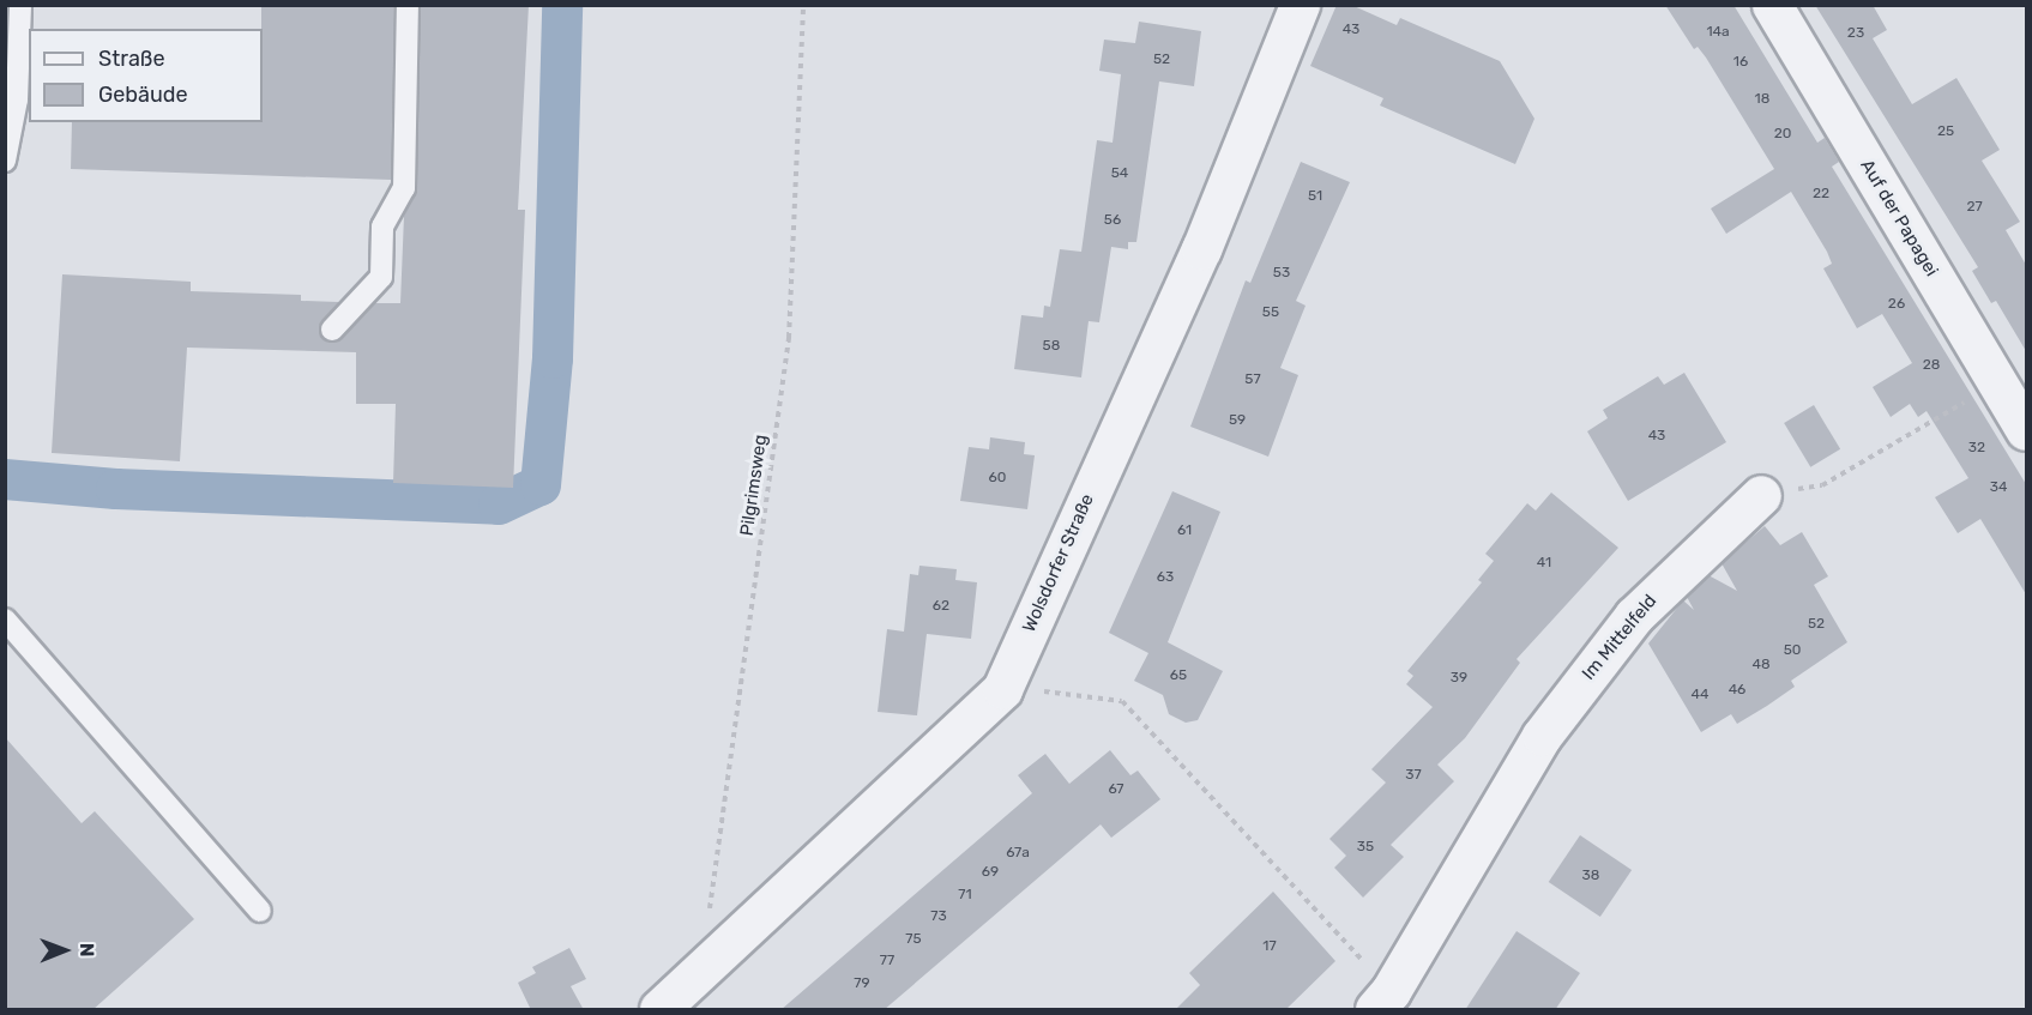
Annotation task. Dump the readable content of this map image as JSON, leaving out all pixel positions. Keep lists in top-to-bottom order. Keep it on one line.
{"streets":{"street":["Auf der Papagei","Wolsdorfer Straße","Im Mittelfeld"],"path":["Pilgrimsweg"]},"crossings":[["Pilgrimsweg","Wolsdorfer Straße"]],"house_numbers":["43","14a","23","52","16","18","25","20","54","22","51","27","56","53","26","55","58","28","57","59","43","32","60","34","61","41","63","62","52","50","48","65","39","46","44","37","67","35","67a","69","38","71","73","75","17","77","79"],"legend":["Straße","Gebäude"],"north":"right"}
